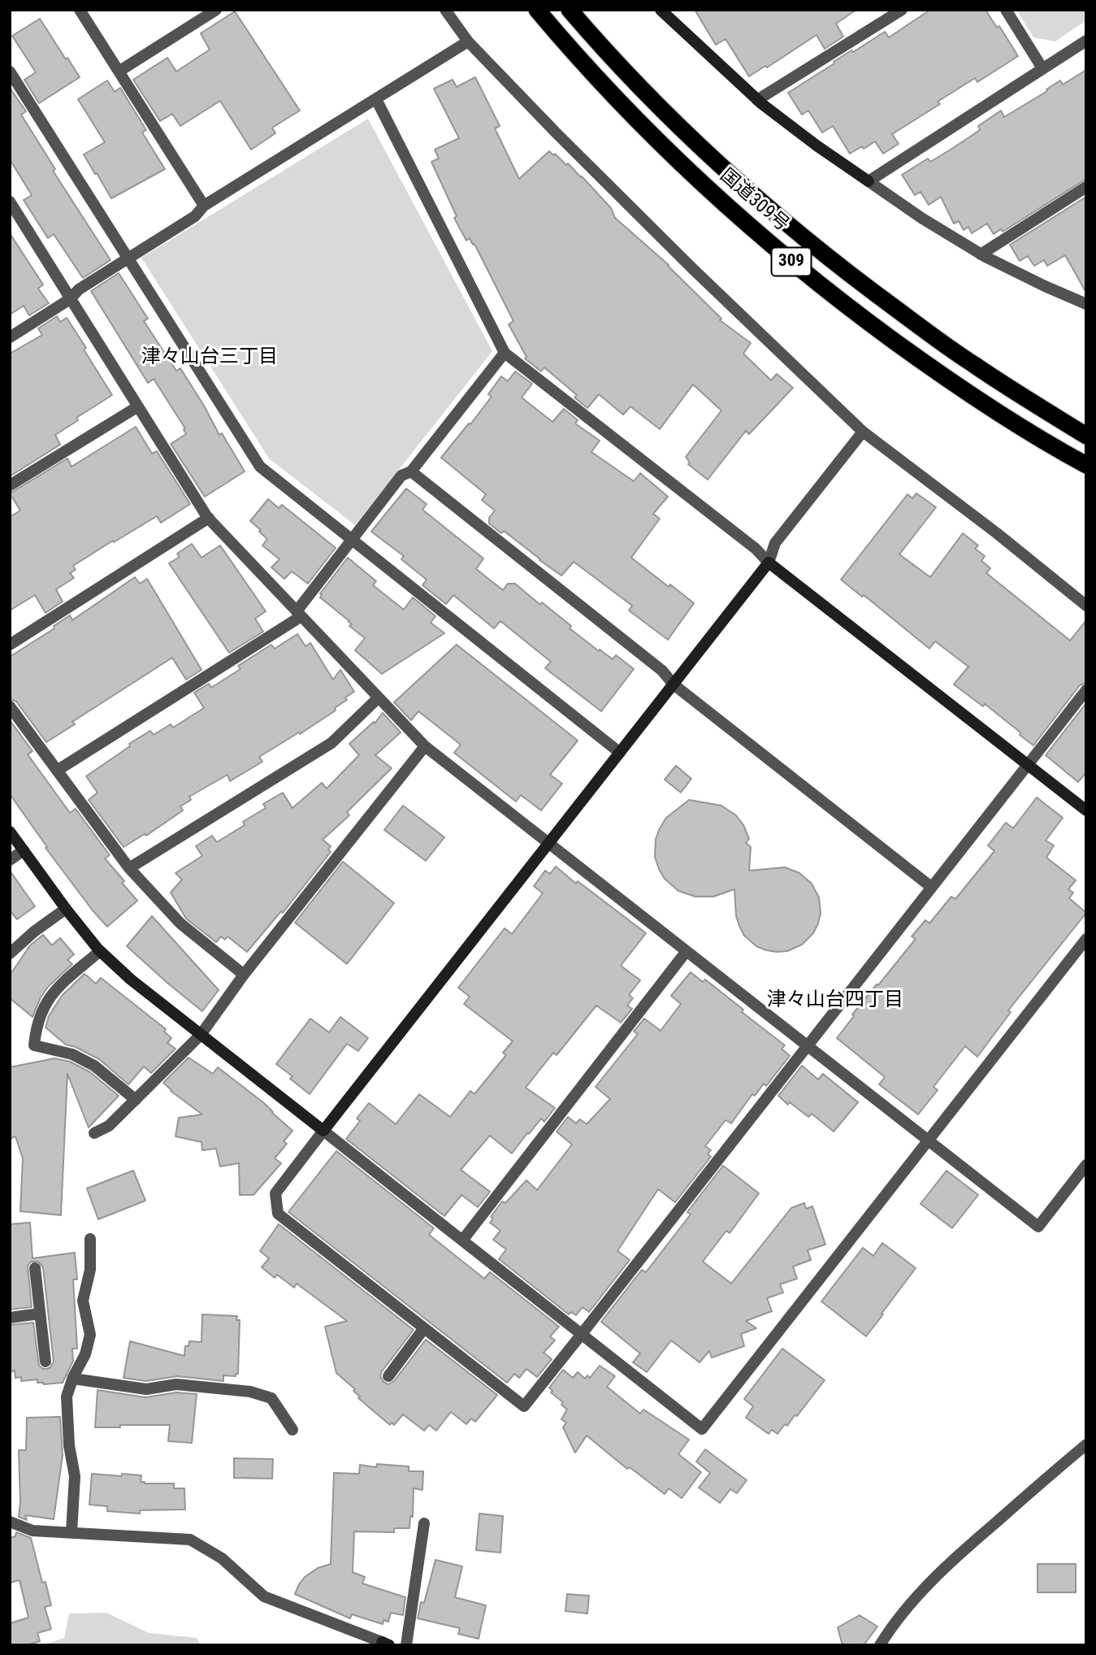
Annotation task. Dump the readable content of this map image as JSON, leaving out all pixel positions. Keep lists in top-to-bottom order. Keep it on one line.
{"streets":{"highway":["国道309号","309"]},"districts":["津々山台三丁目","津々山台四丁目"]}
